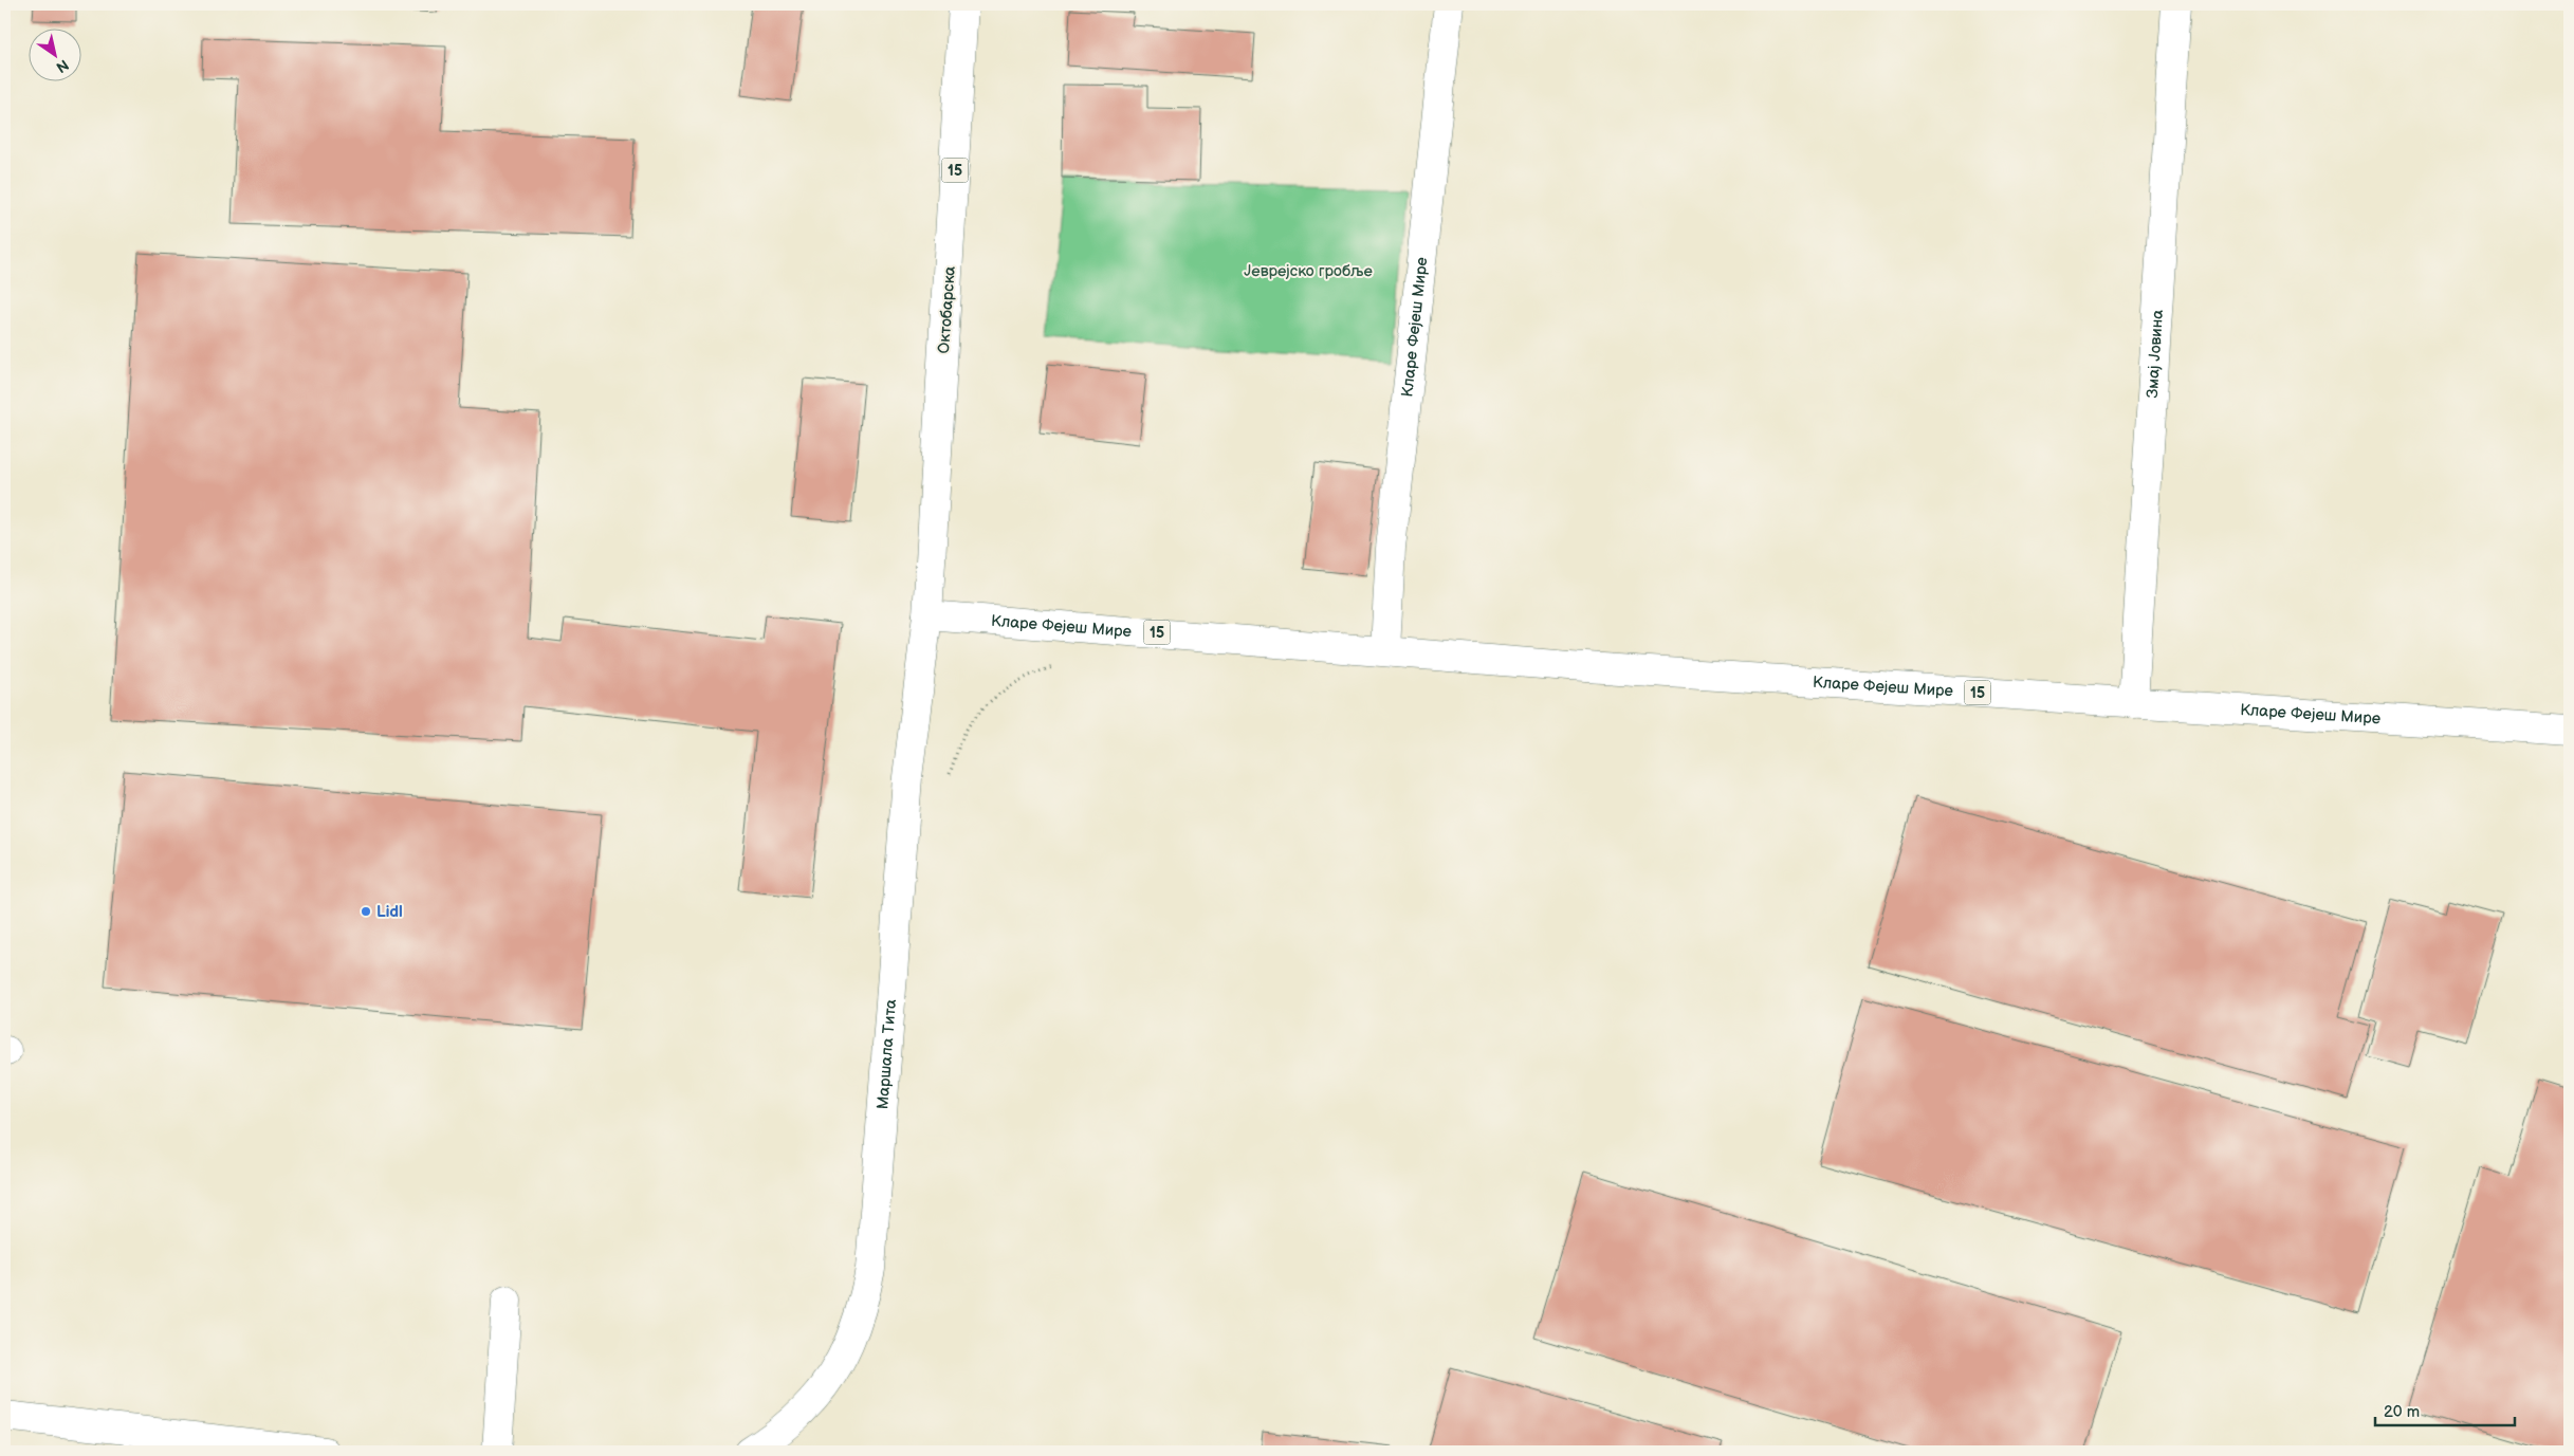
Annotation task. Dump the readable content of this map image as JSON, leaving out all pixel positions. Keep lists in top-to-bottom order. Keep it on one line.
{"streets":{"street":["15","Октобарска","Кларе Фејеш Мире","Змај Јовина","Маршала Тита"]},"crossings":[["Октобарска","Кларе Фејеш Мире"],["Октобарска","Маршала Тита"],["Кларе Фејеш Мире","Змај Јовина"],["Кларе Фејеш Мире","Маршала Тита"]],"parks":["Јеврејско гробље"],"places":["Lidl"],"scale_bar":"20 m","north":"bottom right"}
